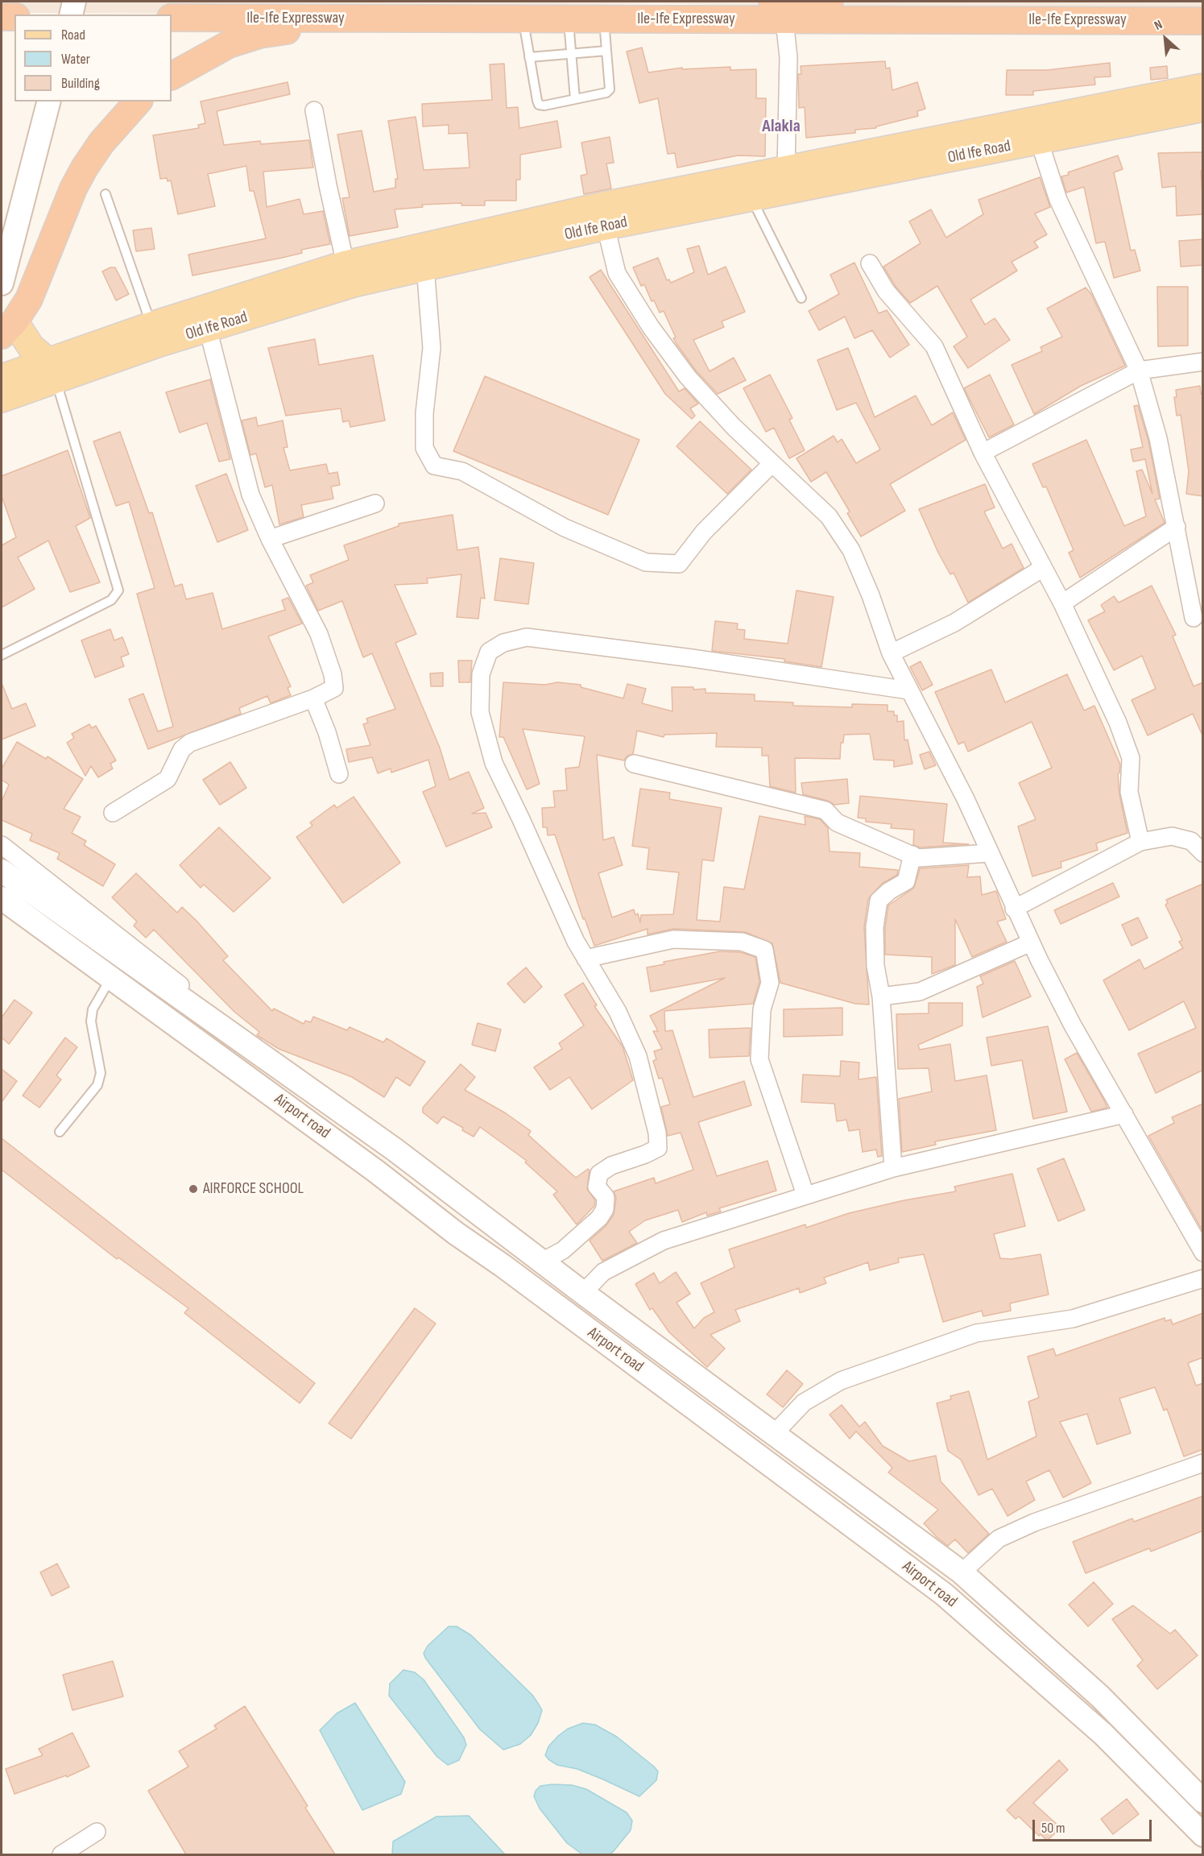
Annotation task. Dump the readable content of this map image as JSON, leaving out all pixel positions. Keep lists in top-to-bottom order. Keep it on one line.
{"streets":{"highway":["Ile-Ife Expressway"],"main road":["Old Ife Road","Airport road"]},"districts":["AlakIa"],"places":["AIRFORCE SCHOOL"],"legend":["Road","Water","Building"],"scale_bar":"50 m","north":"top left"}
